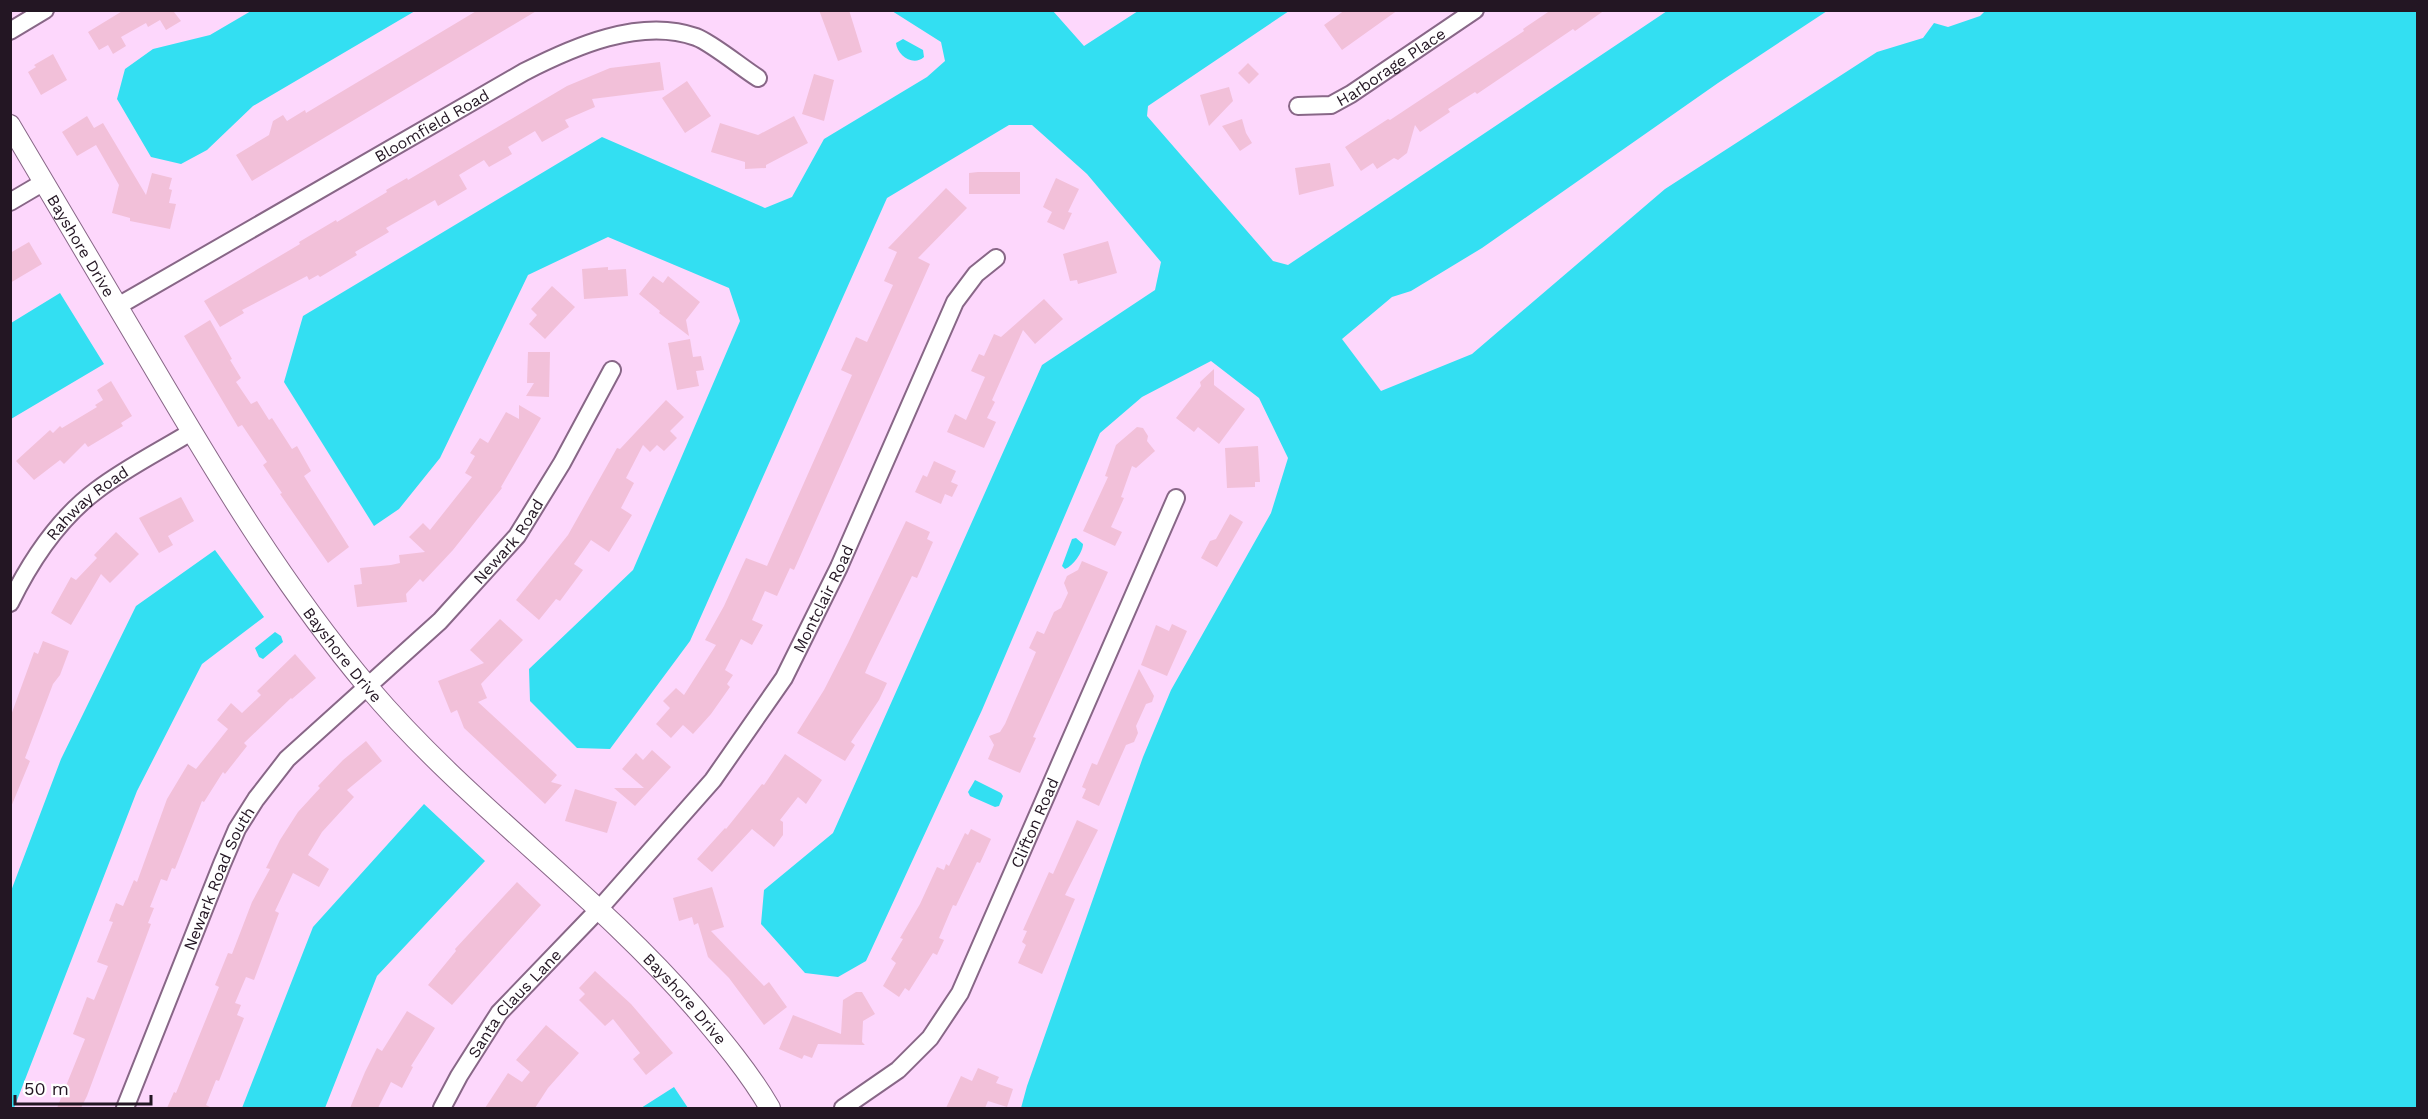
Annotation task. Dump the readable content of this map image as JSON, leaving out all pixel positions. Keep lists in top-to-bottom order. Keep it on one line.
{"streets":{"street":["Harborage Place","Bloomfield Road","Bayshore Drive","Rahway Road","Newark Road","Montclair Road","Clifton Road","Newark Road South","Santa Claus Lane"]},"crossings":[["Bloomfield Road","Bayshore Drive"],["Bayshore Drive","Rahway Road"],["Bayshore Drive","Newark Road"],["Bayshore Drive","Montclair Road"],["Bayshore Drive","Newark Road South"],["Bayshore Drive","Santa Claus Lane"],["Newark Road","Newark Road South"],["Montclair Road","Santa Claus Lane"]],"scale_bar":"50 m"}
